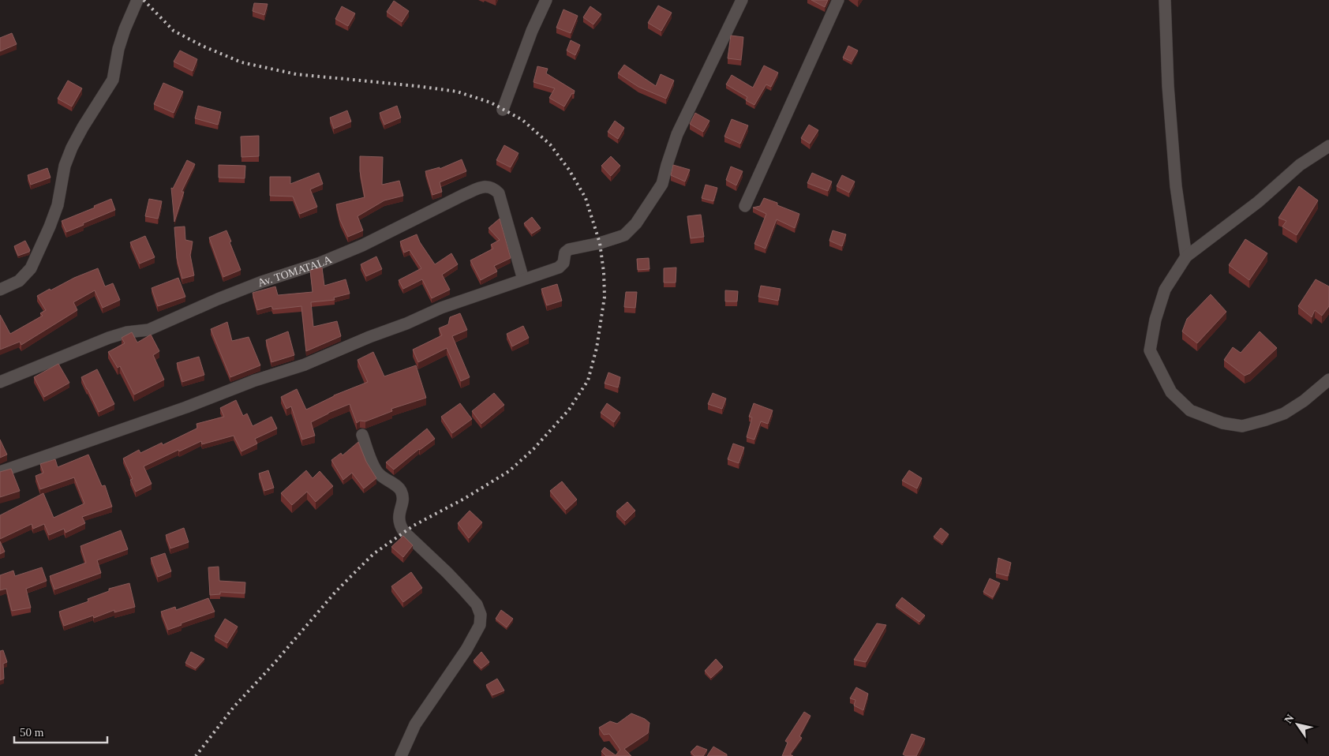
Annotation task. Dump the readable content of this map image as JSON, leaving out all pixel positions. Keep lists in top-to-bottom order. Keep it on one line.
{"streets":{"street":["Av. TOMATALA"]},"scale_bar":"50 m","north":"top left"}
